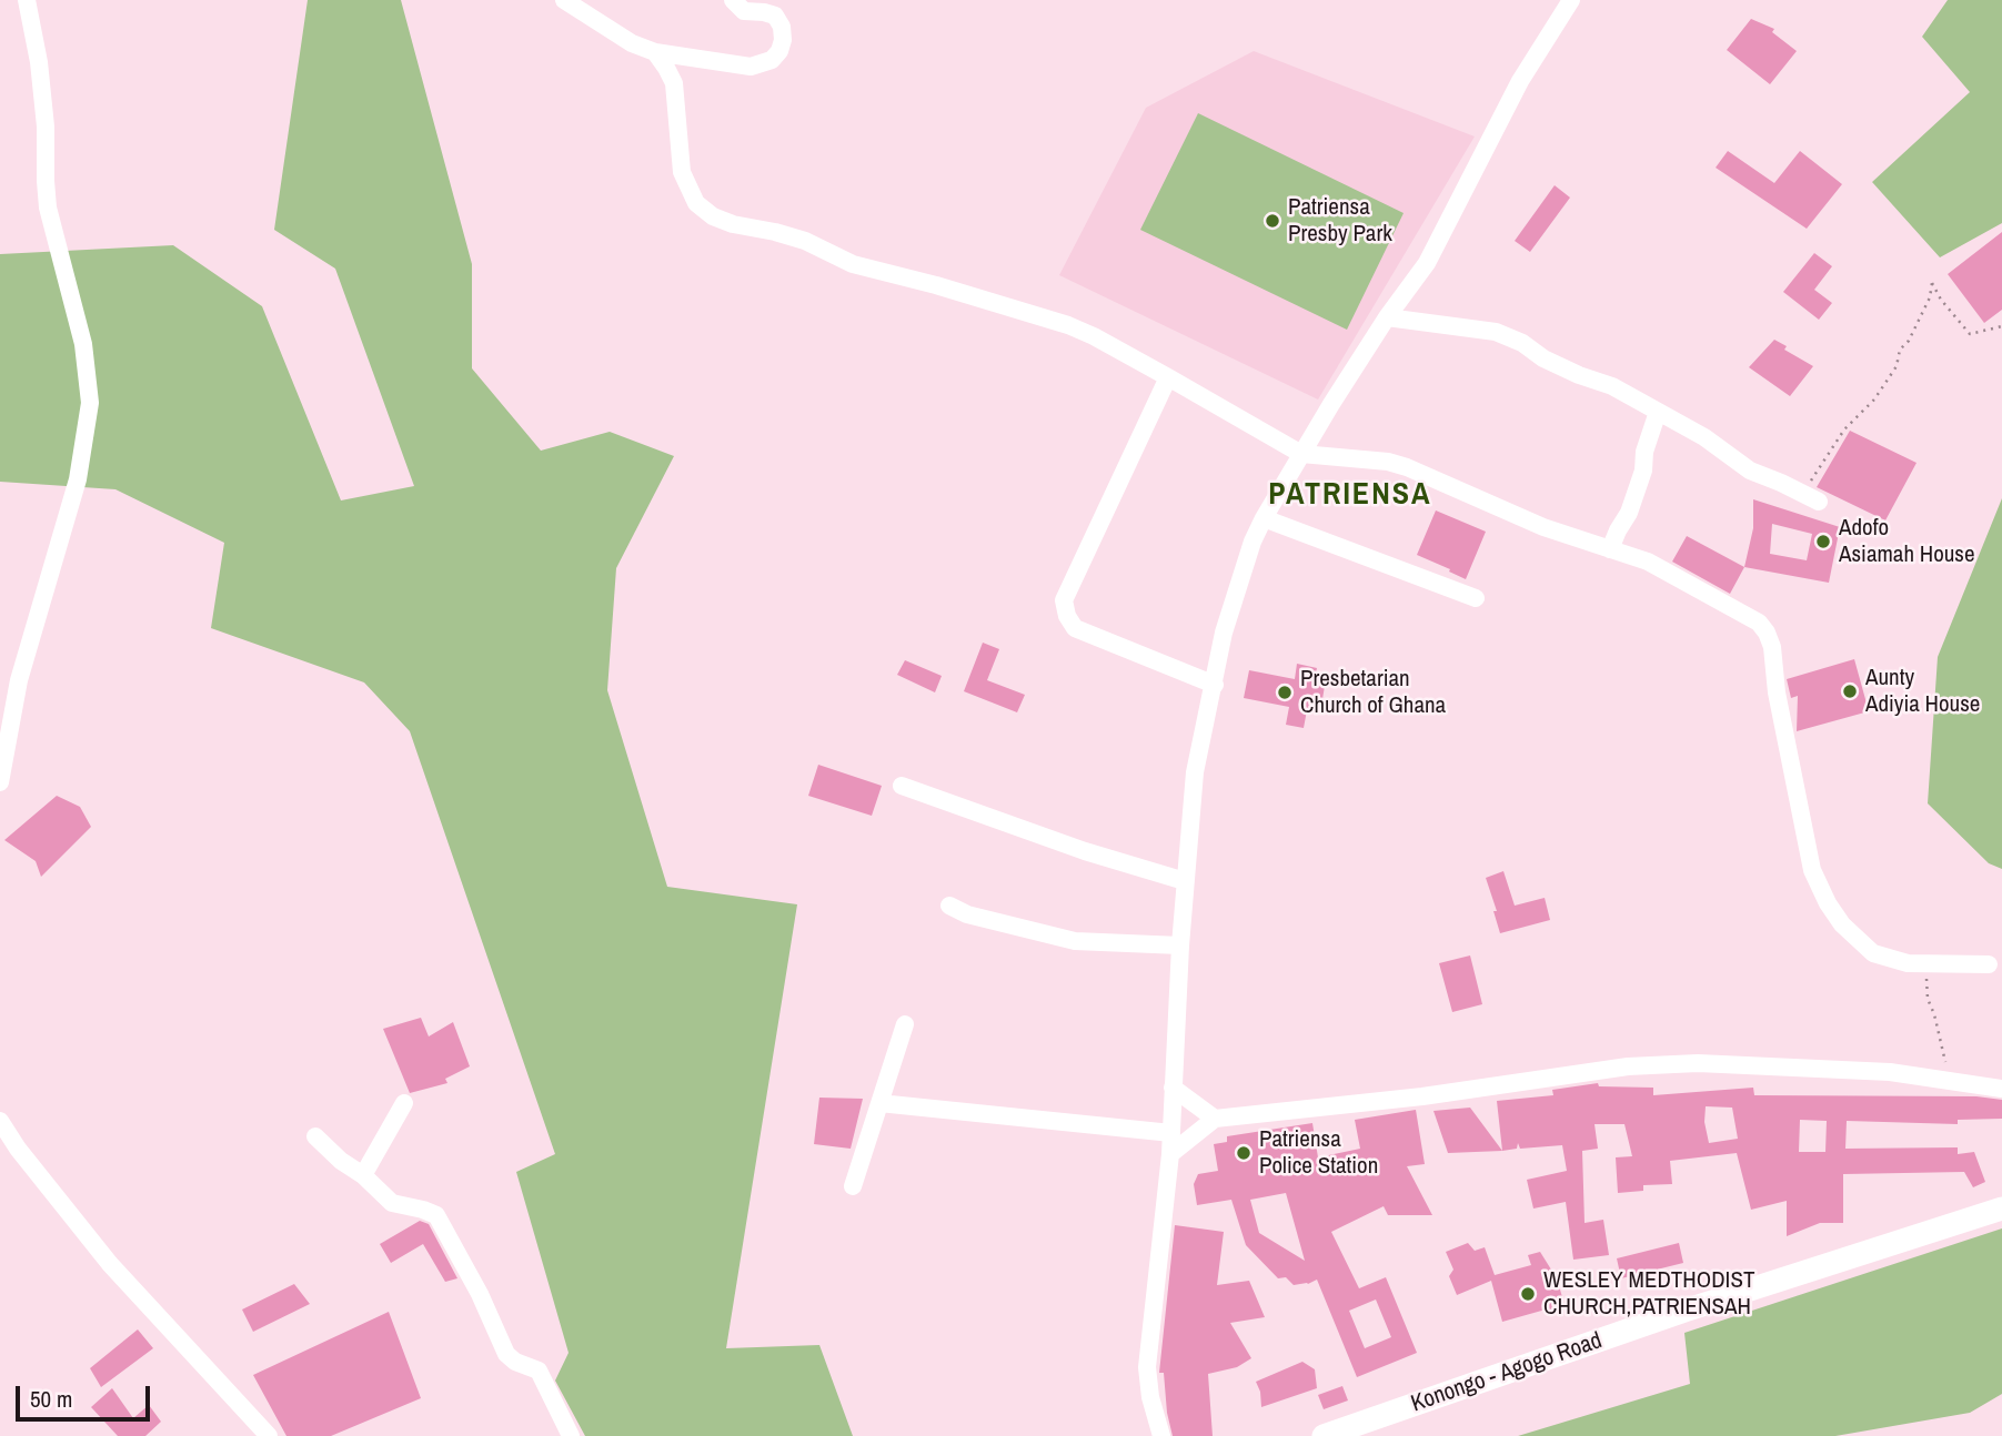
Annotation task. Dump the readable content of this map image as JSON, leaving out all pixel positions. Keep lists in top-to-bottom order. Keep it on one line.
{"streets":{"main road":["Konongo - Agogo Road"]},"districts":["PATRIENSA"],"places":["Patriensa Presby Park","Adofo Asiamah House","Aunty Adiyia House","Presbetarian Church of Ghana","Patriensa Police Station","WESLEY MEDTHODIST CHURCH,PATRIENSAH"],"scale_bar":"50 m"}
